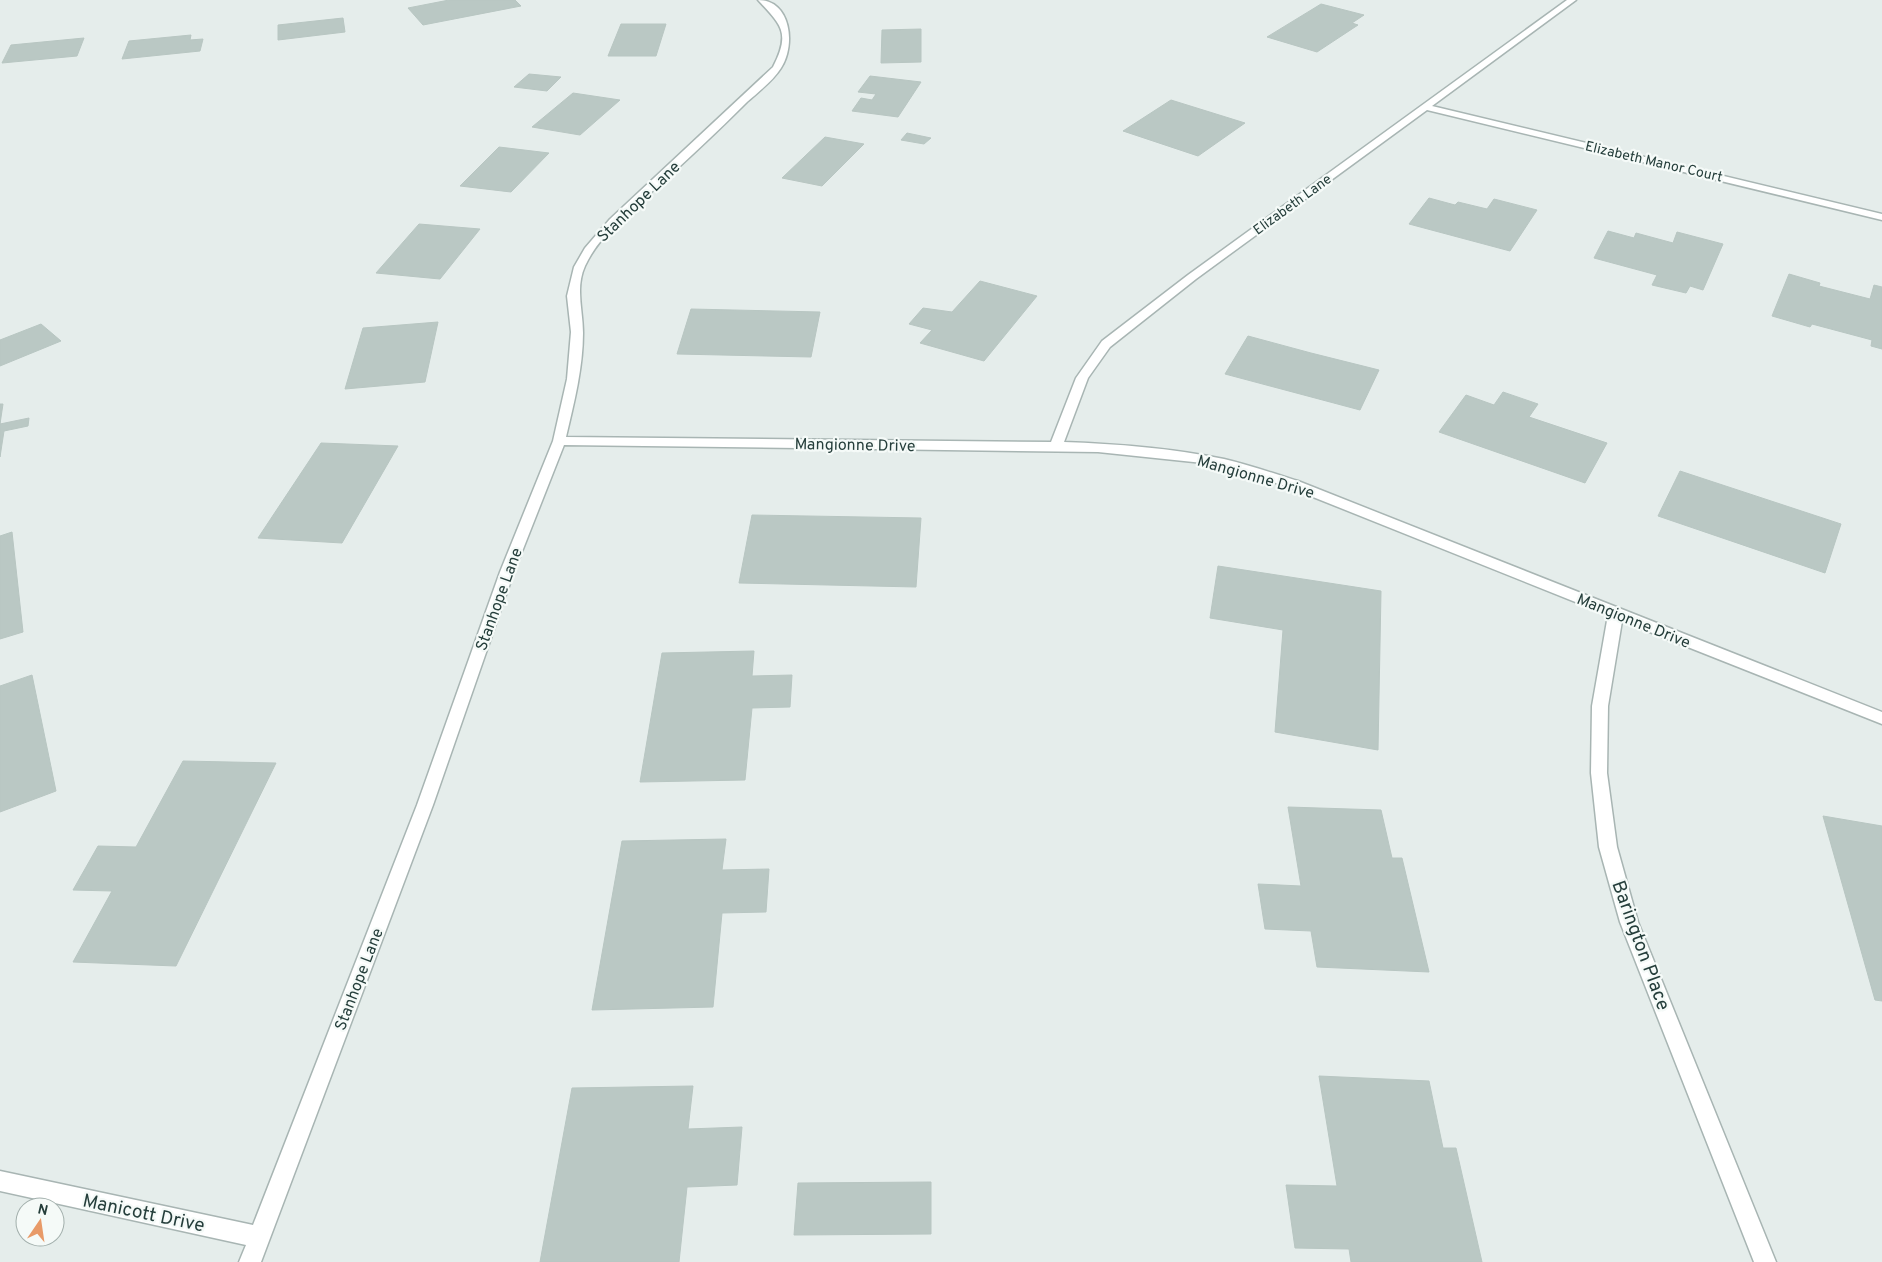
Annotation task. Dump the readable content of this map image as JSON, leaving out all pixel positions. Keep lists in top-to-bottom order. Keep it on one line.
{"streets":{"street":["Elizabeth Manor Court","Stanhope Lane","Elizabeth Lane","Mangionne Drive","Barington Place","Manicott Drive"]},"crossings":[["Elizabeth Manor Court","Elizabeth Lane"],["Stanhope Lane","Mangionne Drive"],["Stanhope Lane","Manicott Drive"],["Elizabeth Lane","Mangionne Drive"],["Mangionne Drive","Barington Place"]],"north":"top"}
